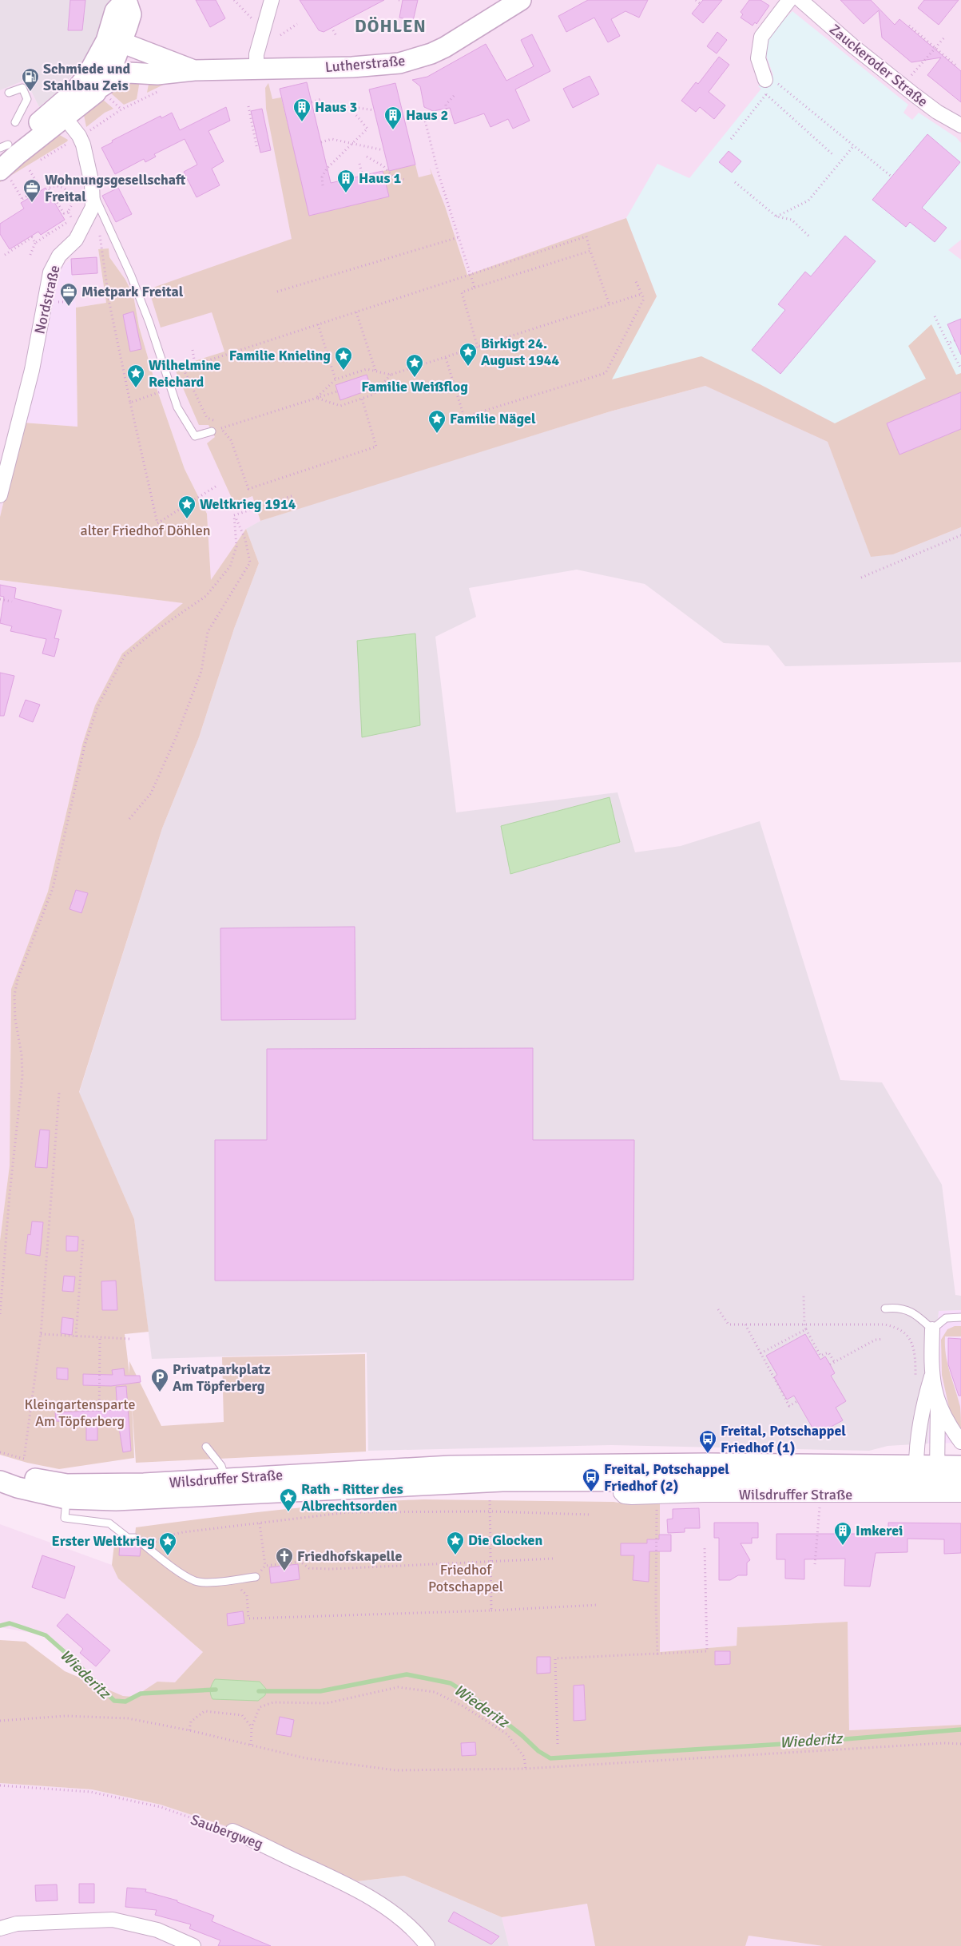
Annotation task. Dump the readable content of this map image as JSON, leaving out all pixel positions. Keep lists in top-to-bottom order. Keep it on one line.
{"streets":{"main road":["Lutherstraße","Wilsdruffer Straße"],"street":["Zauckeroder Straße","Nordstraße","Saubergweg"]},"crossings":[["Lutherstraße","Nordstraße"]],"districts":["DÖHLEN"],"water":["Wiederitz"],"parks":["alter Friedhof Döhlen","Kleingartensparte Am Töpferberg","Friedhof Potschappel"],"places":{"fuel station":["Schmiede und Stahlbau Zeis"],"building":["Haus 3","Haus 2","Haus 1","Imkerei"],"office":["Wohnungsgesellschaft Freital","Mietpark Freital"],"place":["Birkigt 24. August 1944","Familie Knieling","Familie Weißflog","Wilhelmine Reichard","Familie Nägel","Weltkrieg 1914","Rath - Ritter des Albrechtsorden","Die Glocken","Erster Weltkrieg"],"parking":["Privatparkplatz Am Töpferberg"],"bus stop":["Freital, Potschappel Friedhof (1)","Freital, Potschappel Friedhof (2)"],"church":["Friedhofskapelle"]}}
